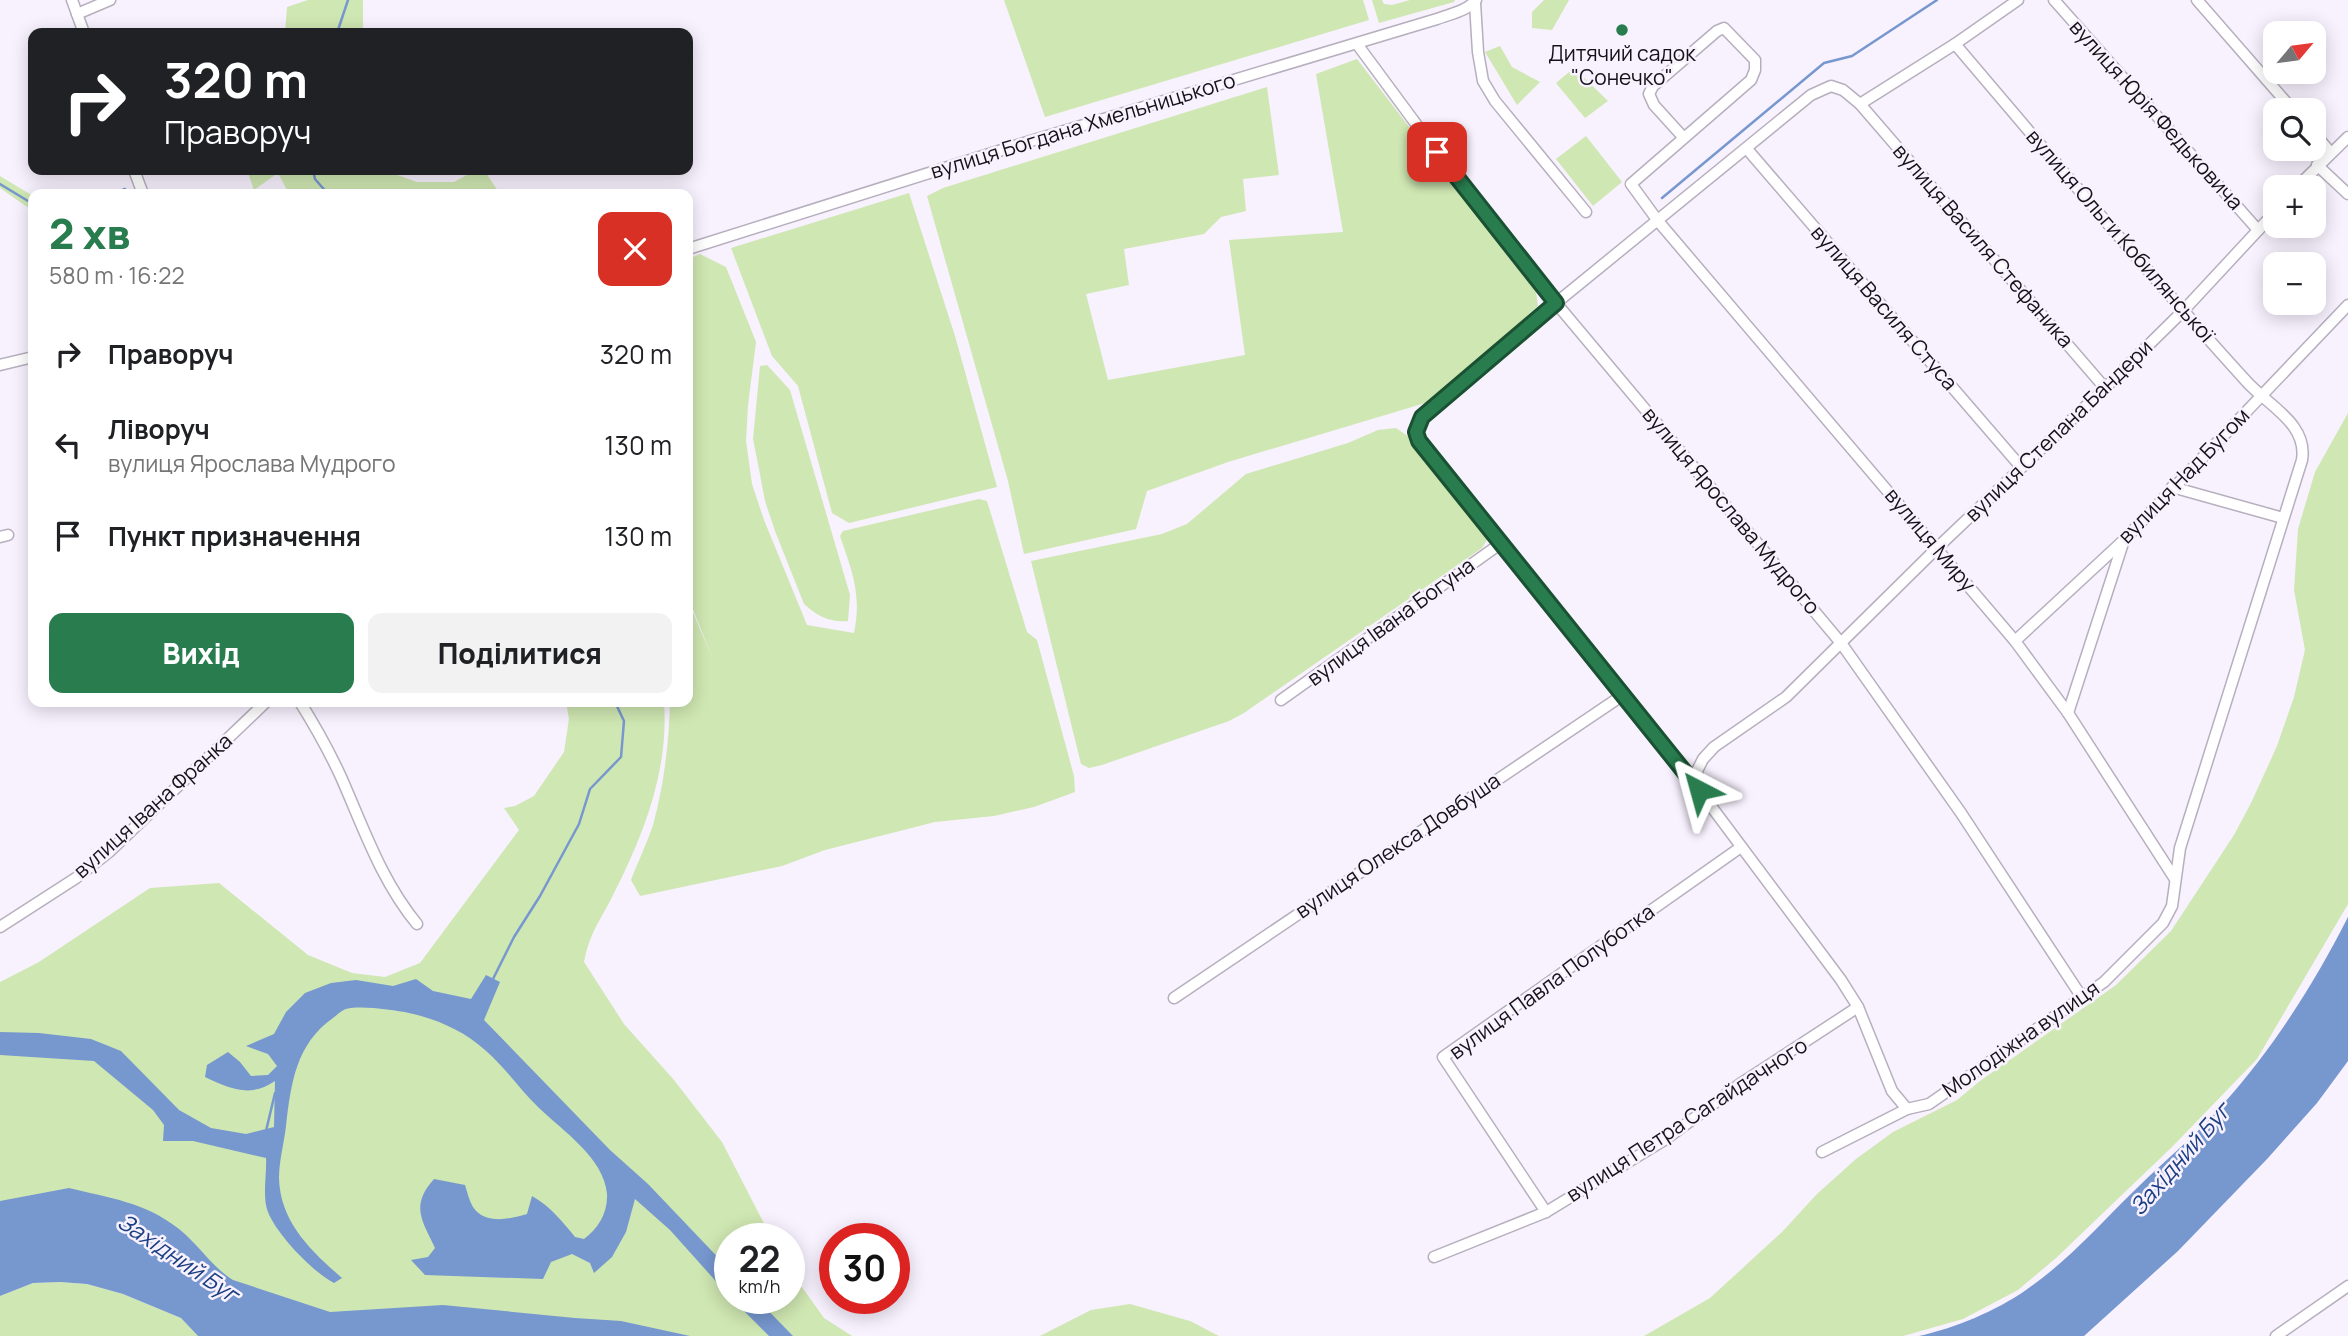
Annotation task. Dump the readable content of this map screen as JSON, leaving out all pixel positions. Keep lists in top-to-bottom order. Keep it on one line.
{"streets":{"street":["вулиця Юрія Федьковича","вулиця Богдана Хмельницького","вулиця Ольги Кобилянської","вулиця Василя Стефаника","вулиця Василя Стуса","вулиця Степана Бандери","вулиця Над Бугом","вулиця Ярослава Мудрого","вулиця Миру","вулиця Івана Богуна","вулиця Івана Франка","вулиця Олекса Довбуша","вулиця Павла Полуботка","Молодіжна вулиця","вулиця Петра Сагайдачного"]},"crossings":[["вулиця Юрія Федьковича","вулиця Степана Бандери"],["вулиця Богдана Хмельницького","вулиця Ярослава Мудрого"],["вулиця Ольги Кобилянської","вулиця Степана Бандери"],["вулиця Ольги Кобилянської","вулиця Над Бугом"],["вулиця Ольги Кобилянської","Молодіжна вулиця"],["вулиця Василя Стефаника","вулиця Василя Стуса"],["вулиця Василя Стефаника","вулиця Степана Бандери"],["вулиця Василя Стуса","вулиця Степана Бандери"],["вулиця Степана Бандери","вулиця Ярослава Мудрого"],["вулиця Степана Бандери","вулиця Миру"],["вулиця Над Бугом","вулиця Миру"],["вулиця Ярослава Мудрого","Молодіжна вулиця"],["вулиця Миру","Молодіжна вулиця"],["вулиця Павла Полуботка","вулиця Петра Сагайдачного"]],"water":["Західний Буг"],"places":["Дитячий садок \"Сонечко\""],"north":"top right","page":{"map_buttons":["+","−"],"turn":["320 m","Праворуч"],"heading":["2 хв","580 m · 16:22"],"list":[{"name":"Праворуч","value":"320 m"},{"name":"Ліворуч","note":"вулиця Ярослава Мудрого","value":"130 m"},{"name":"Пункт призначення","value":"130 m"}],"buttons":["Вихід","Поділитися"],"speed":"22 km/h","limit":"30"}}
